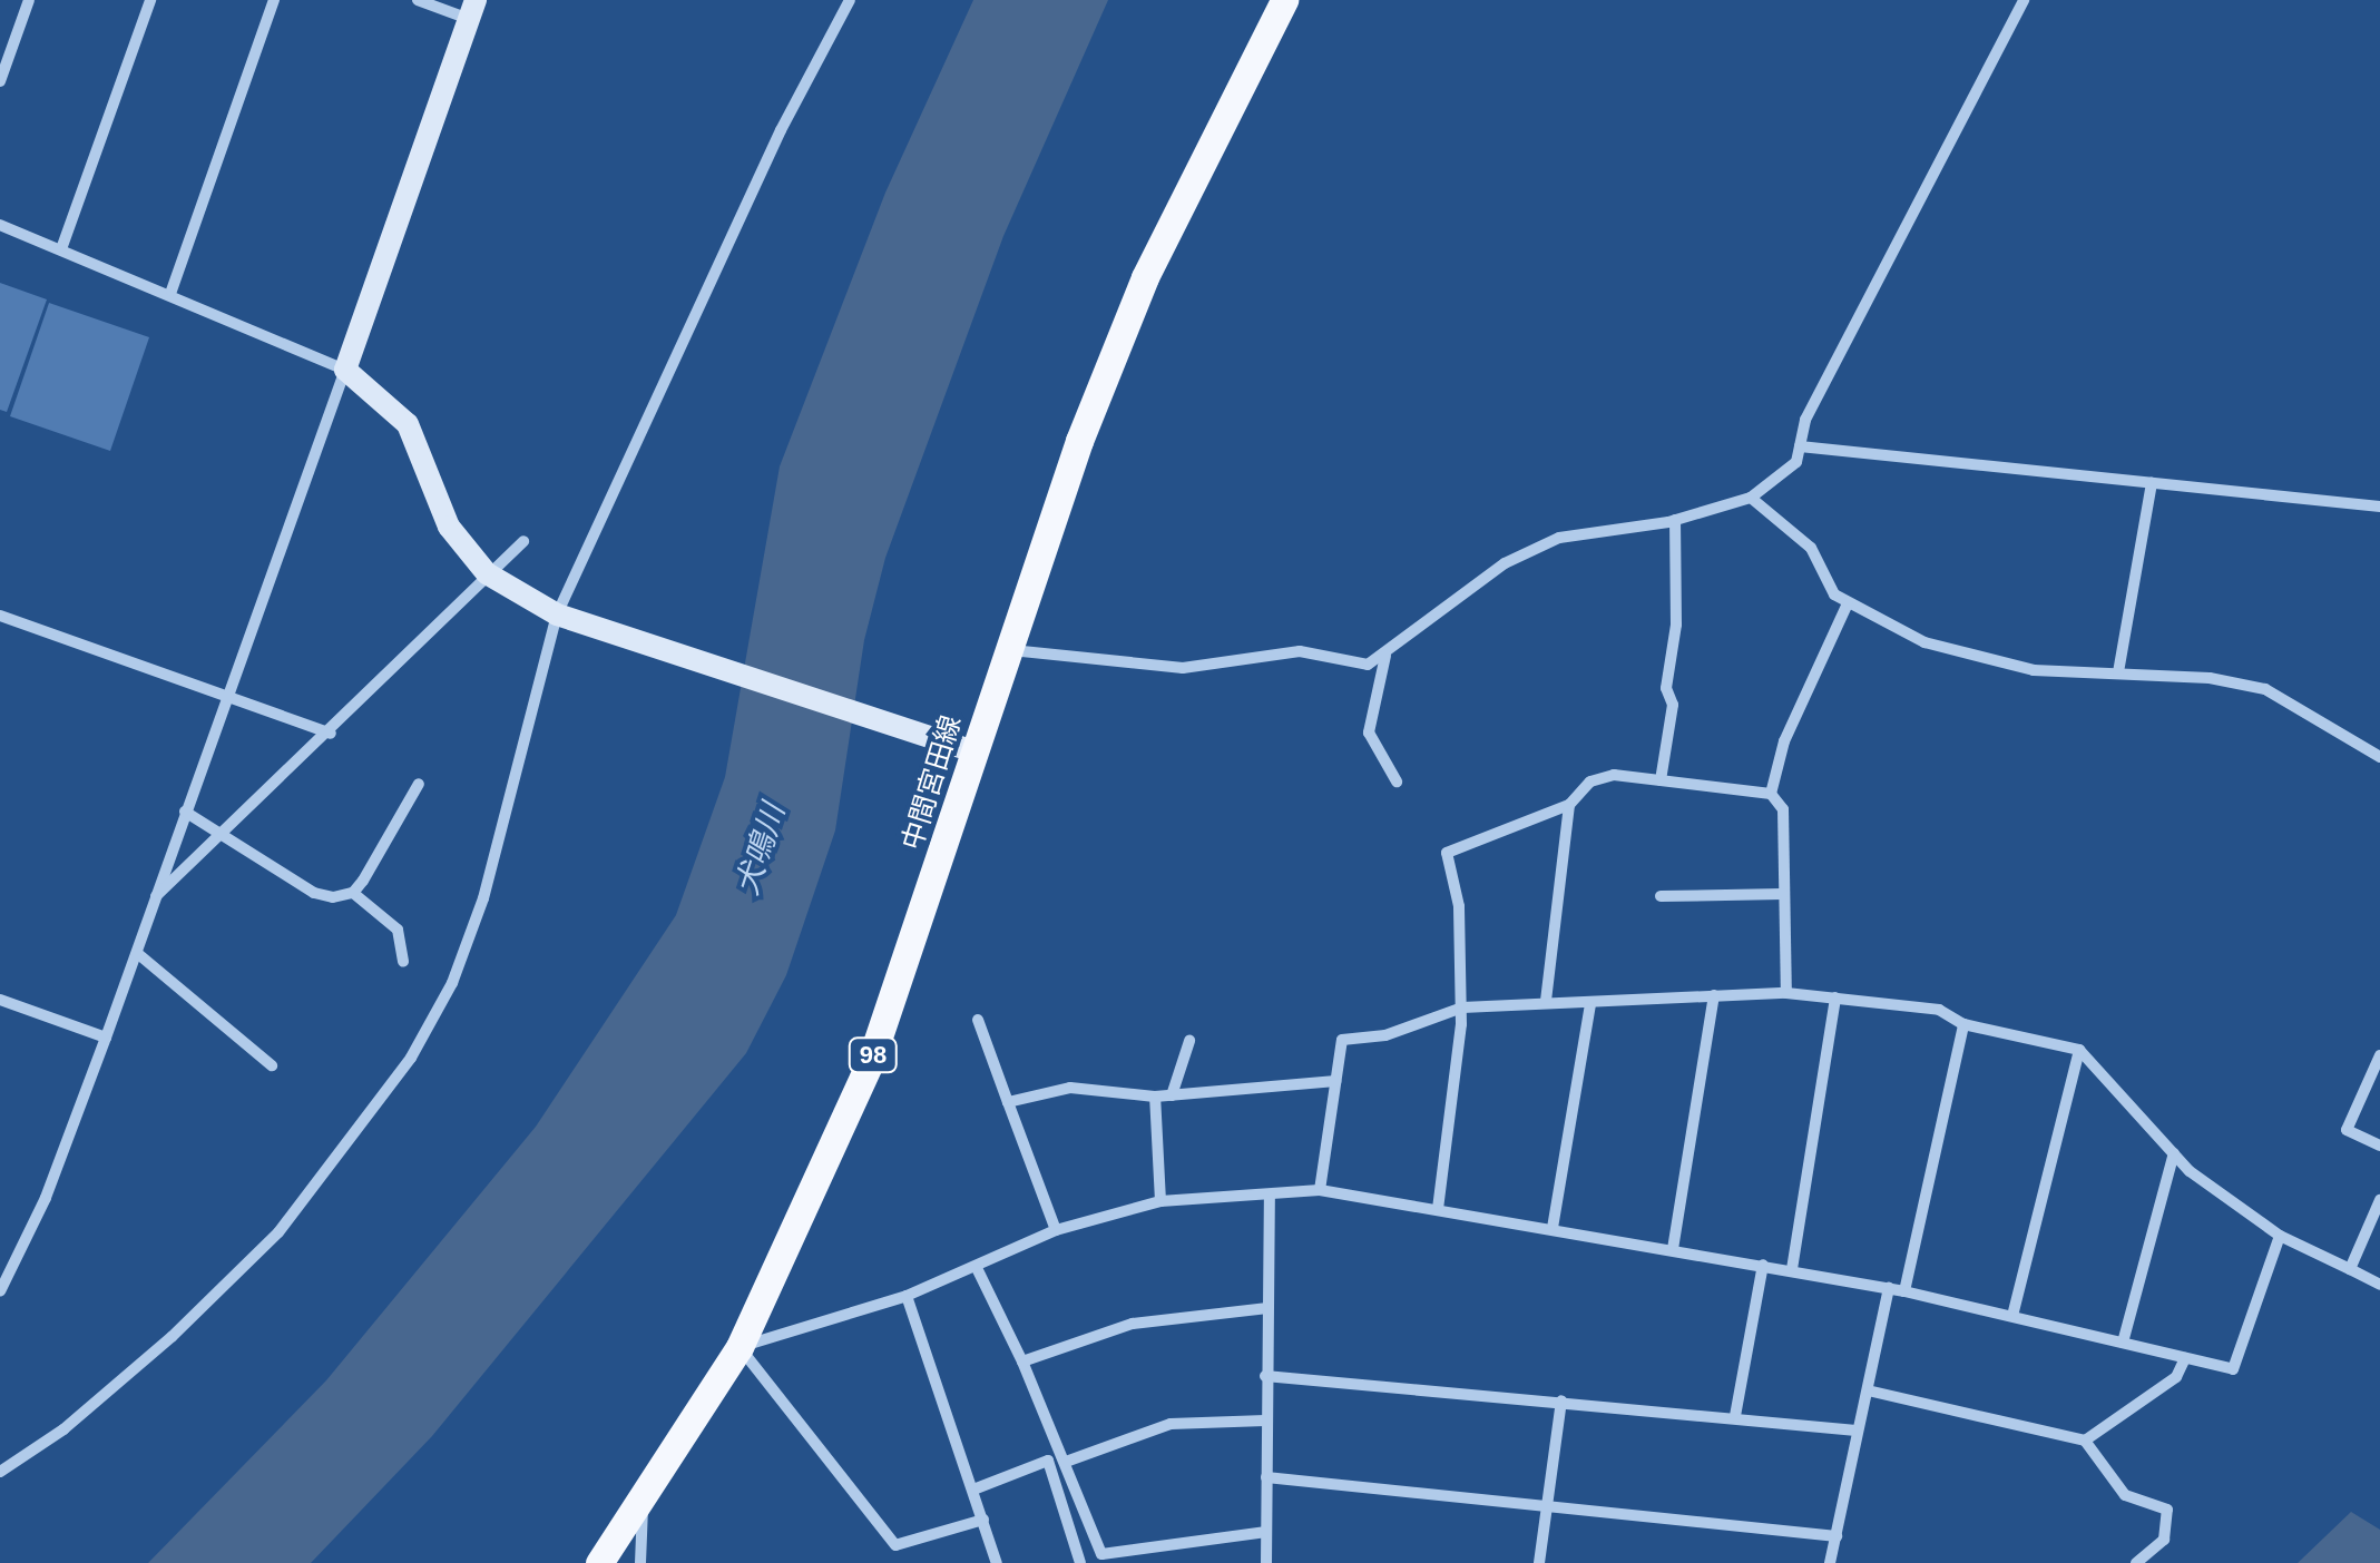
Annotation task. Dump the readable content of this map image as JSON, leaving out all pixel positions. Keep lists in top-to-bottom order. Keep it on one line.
{"streets":{"main road":["中間宮田線","98"]},"water":["犬鳴川"]}
